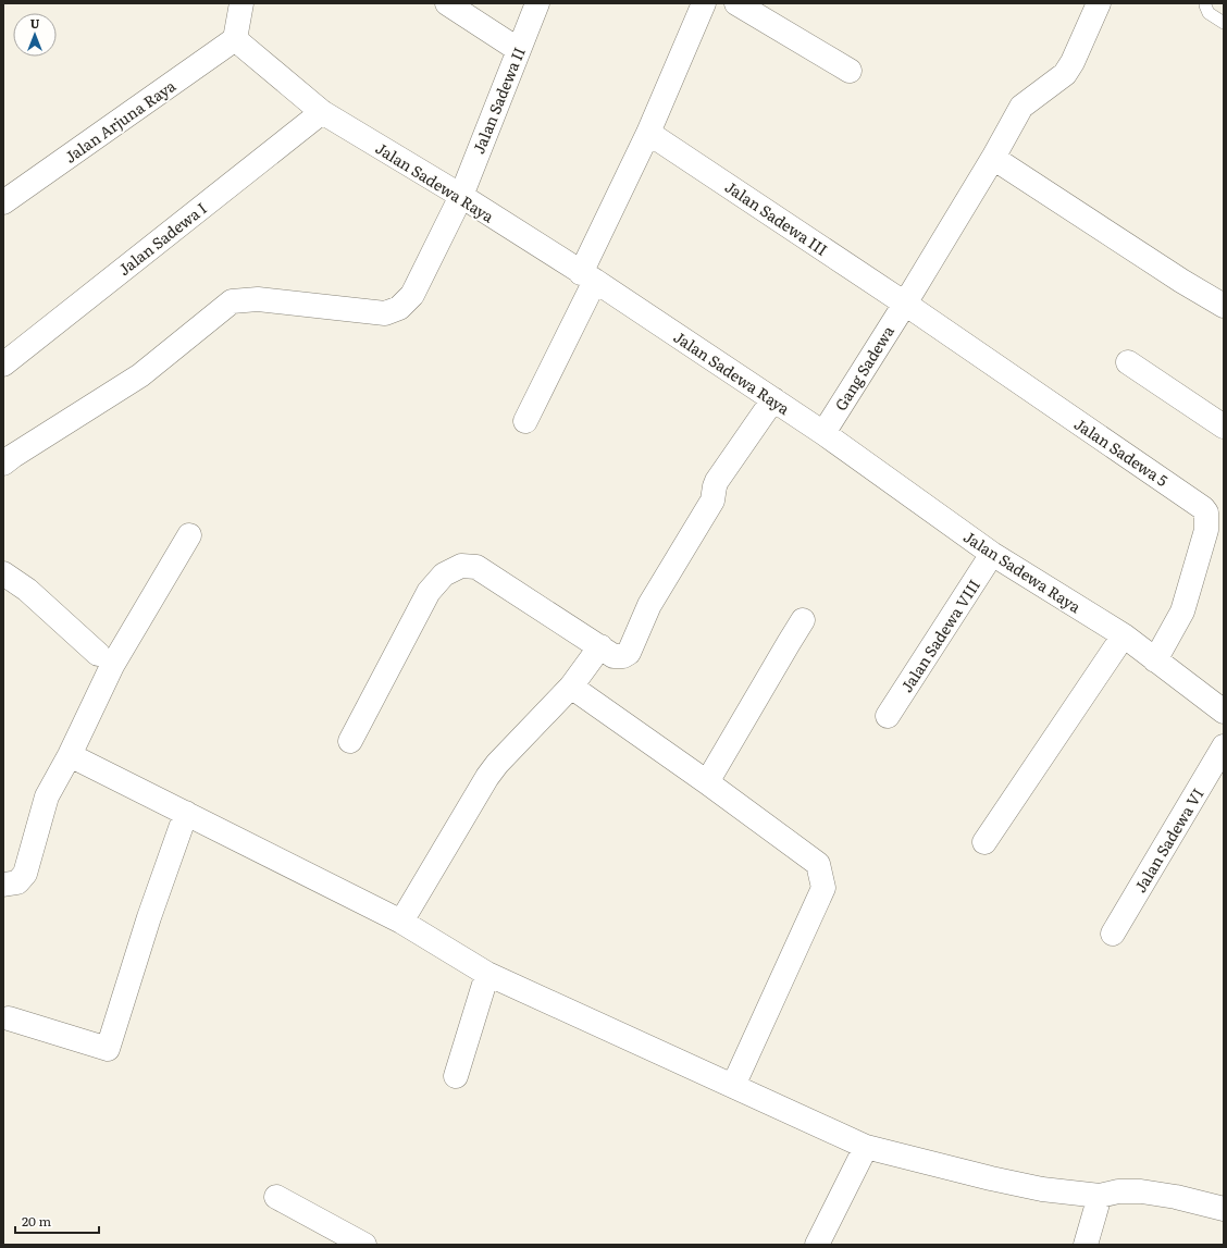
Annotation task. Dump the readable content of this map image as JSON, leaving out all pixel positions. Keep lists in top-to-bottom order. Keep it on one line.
{"streets":{"street":["Jalan Sadewa II","Jalan Arjuna Raya","Jalan Sadewa Raya","Jalan Sadewa III","Jalan Sadewa I","Gang Sadewa","Jalan Sadewa 5","Jalan Sadewa VIII","Jalan Sadewa VI"]},"crossings":[["Jalan Sadewa II","Jalan Sadewa Raya"],["Jalan Arjuna Raya","Jalan Sadewa Raya"],["Jalan Sadewa Raya","Jalan Sadewa I"],["Jalan Sadewa Raya","Gang Sadewa"],["Jalan Sadewa Raya","Jalan Sadewa 5"],["Jalan Sadewa Raya","Jalan Sadewa VIII"],["Jalan Sadewa III","Gang Sadewa"],["Jalan Sadewa III","Jalan Sadewa 5"],["Gang Sadewa","Jalan Sadewa 5"]],"scale_bar":"20 m","north":"top"}
